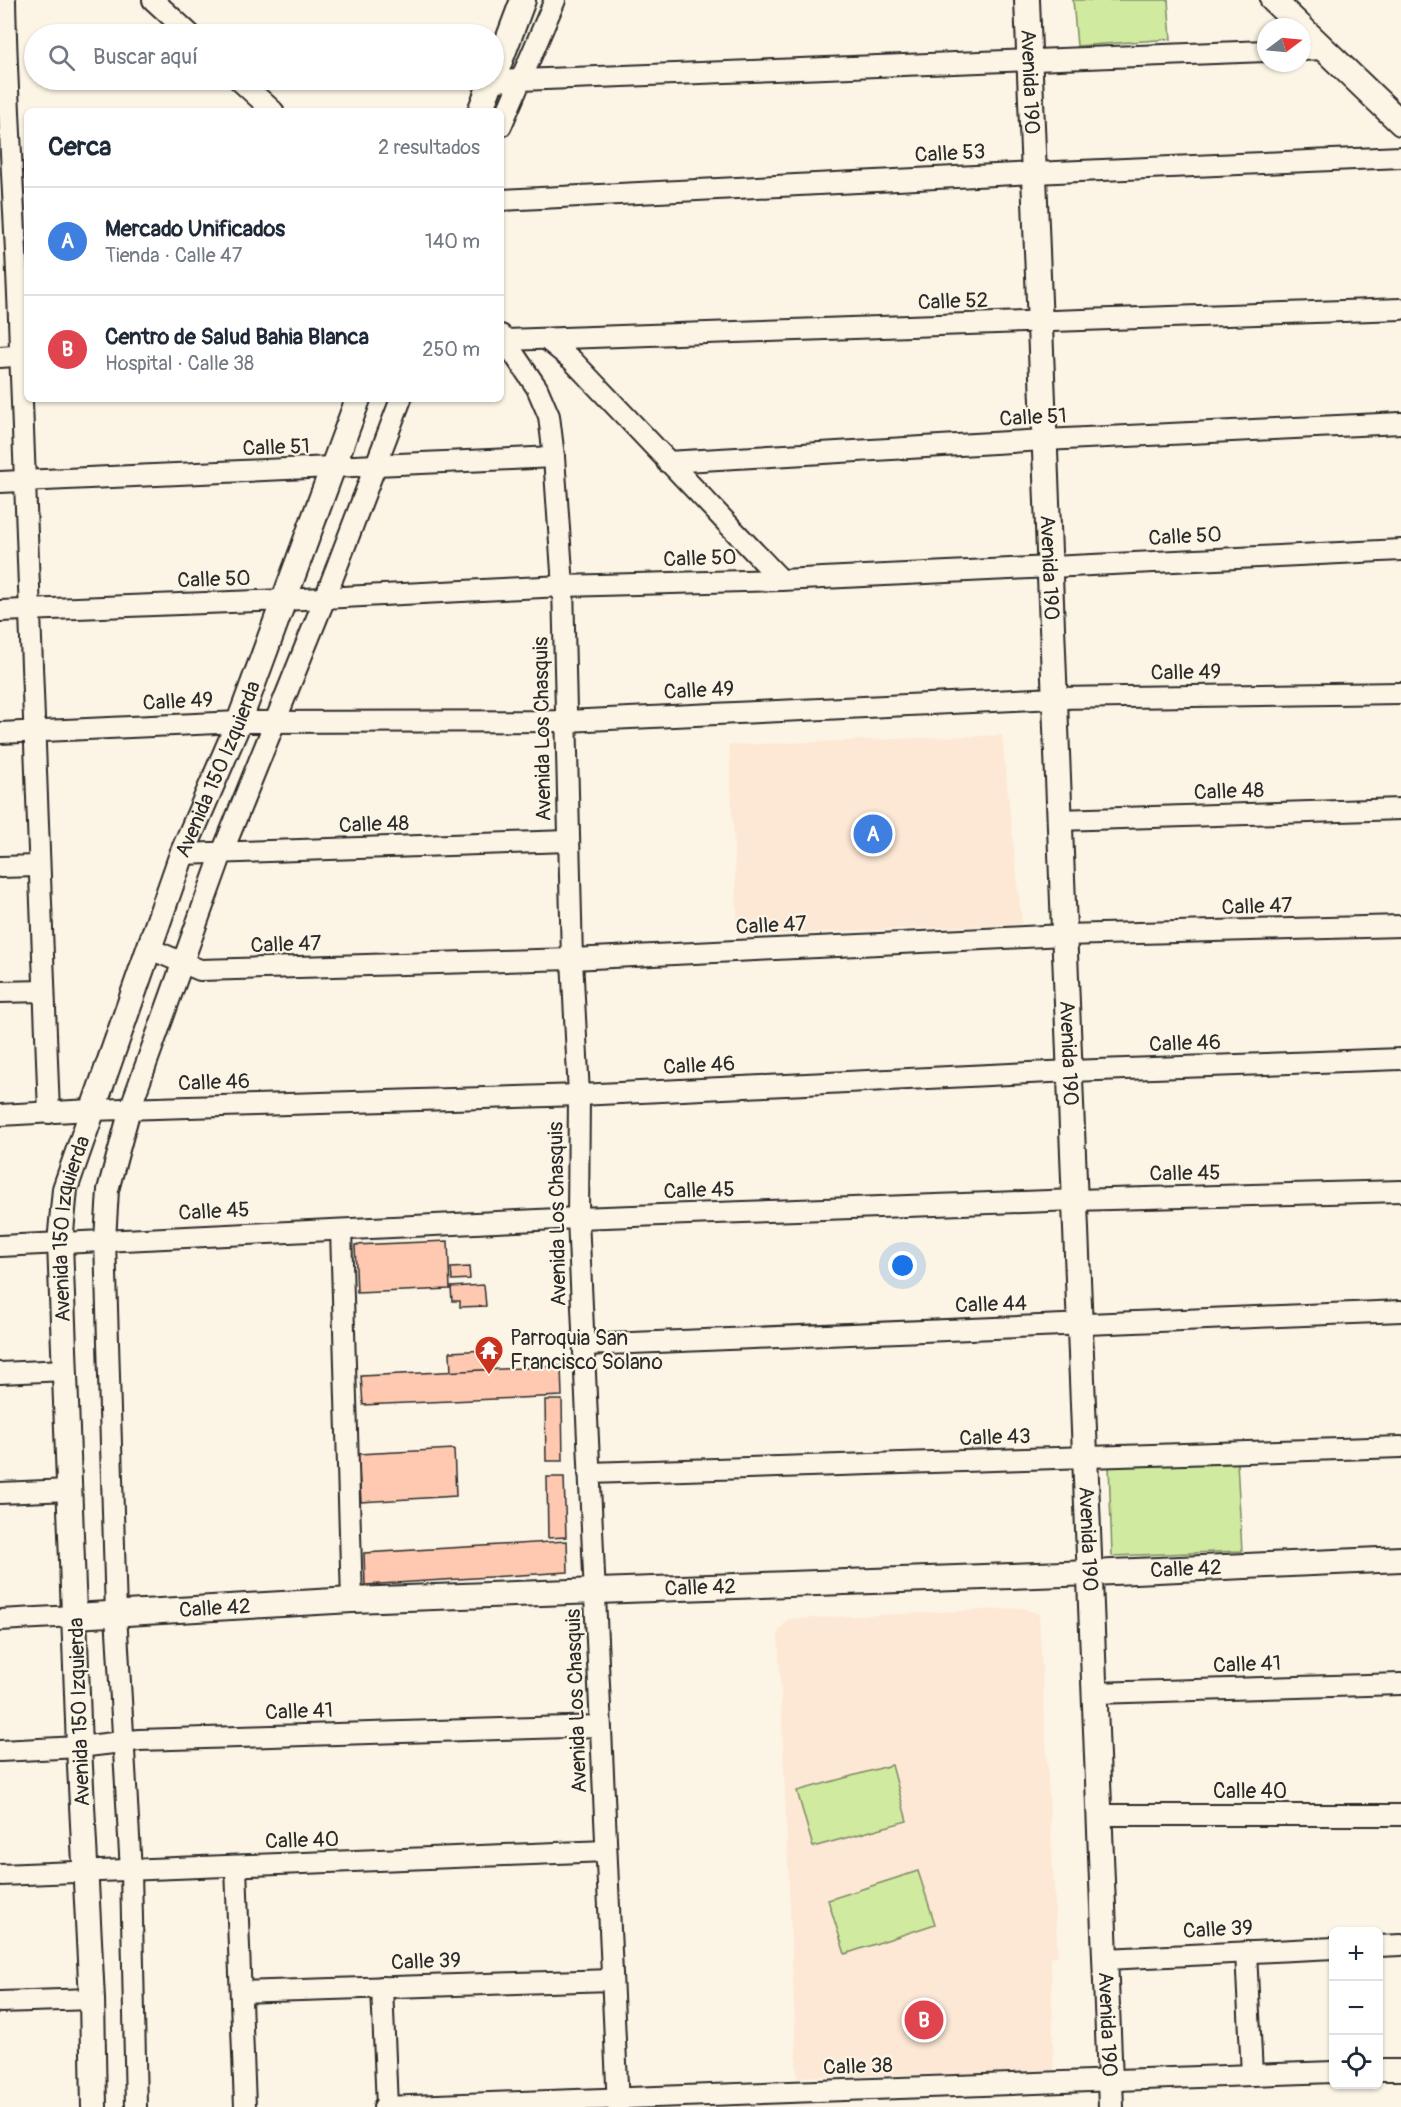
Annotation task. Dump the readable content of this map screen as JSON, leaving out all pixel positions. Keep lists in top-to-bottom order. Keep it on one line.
{"streets":{"street":["Avenida 190","Calle 53","Calle 52","Calle 51","Calle 50","Calle 49","Avenida Los Chasquis","Avenida 150 Izquierda","Calle 48","Calle 47","Calle 46","Calle 45","Calle 44","Calle 43","Calle 42","Calle 41","Calle 40","Calle 39","Calle 38"]},"crossings":[["Avenida 190","Calle 53"],["Avenida 190","Calle 52"],["Avenida 190","Calle 51"],["Avenida 190","Calle 50"],["Avenida 190","Calle 49"],["Avenida 190","Calle 48"],["Avenida 190","Calle 47"],["Avenida 190","Calle 46"],["Avenida 190","Calle 45"],["Avenida 190","Calle 44"],["Avenida 190","Calle 43"],["Avenida 190","Calle 42"],["Avenida 190","Calle 41"],["Avenida 190","Calle 40"],["Avenida 190","Calle 39"],["Avenida 190","Calle 38"],["Calle 52","Avenida Los Chasquis"],["Calle 51","Avenida Los Chasquis"],["Calle 51","Avenida 150 Izquierda"],["Calle 50","Avenida Los Chasquis"],["Calle 50","Avenida 150 Izquierda"],["Calle 49","Avenida Los Chasquis"],["Calle 49","Avenida 150 Izquierda"],["Avenida Los Chasquis","Calle 48"],["Avenida Los Chasquis","Calle 47"],["Avenida Los Chasquis","Calle 46"],["Avenida Los Chasquis","Calle 45"],["Avenida Los Chasquis","Calle 44"],["Avenida Los Chasquis","Calle 43"],["Avenida Los Chasquis","Calle 42"],["Avenida Los Chasquis","Calle 41"],["Avenida Los Chasquis","Calle 40"],["Avenida Los Chasquis","Calle 39"],["Avenida Los Chasquis","Calle 38"],["Avenida 150 Izquierda","Calle 48"],["Avenida 150 Izquierda","Calle 47"],["Avenida 150 Izquierda","Calle 46"],["Avenida 150 Izquierda","Calle 45"],["Avenida 150 Izquierda","Calle 42"],["Avenida 150 Izquierda","Calle 41"],["Avenida 150 Izquierda","Calle 40"]],"places":{"temple":["Parroquia San Francisco Solano"]},"north":"right","page":{"search":"Buscar aquí","heading":["Cerca","2 resultados"],"list":[{"mark":"A","name":"Mercado Unificados","note":"Tienda · Calle 47","value":"140 m"},{"mark":"B","name":"Centro de Salud Bahia Blanca","note":"Hospital · Calle 38","value":"250 m"}],"pins":["A","B"],"map_buttons":["+","−"]}}
